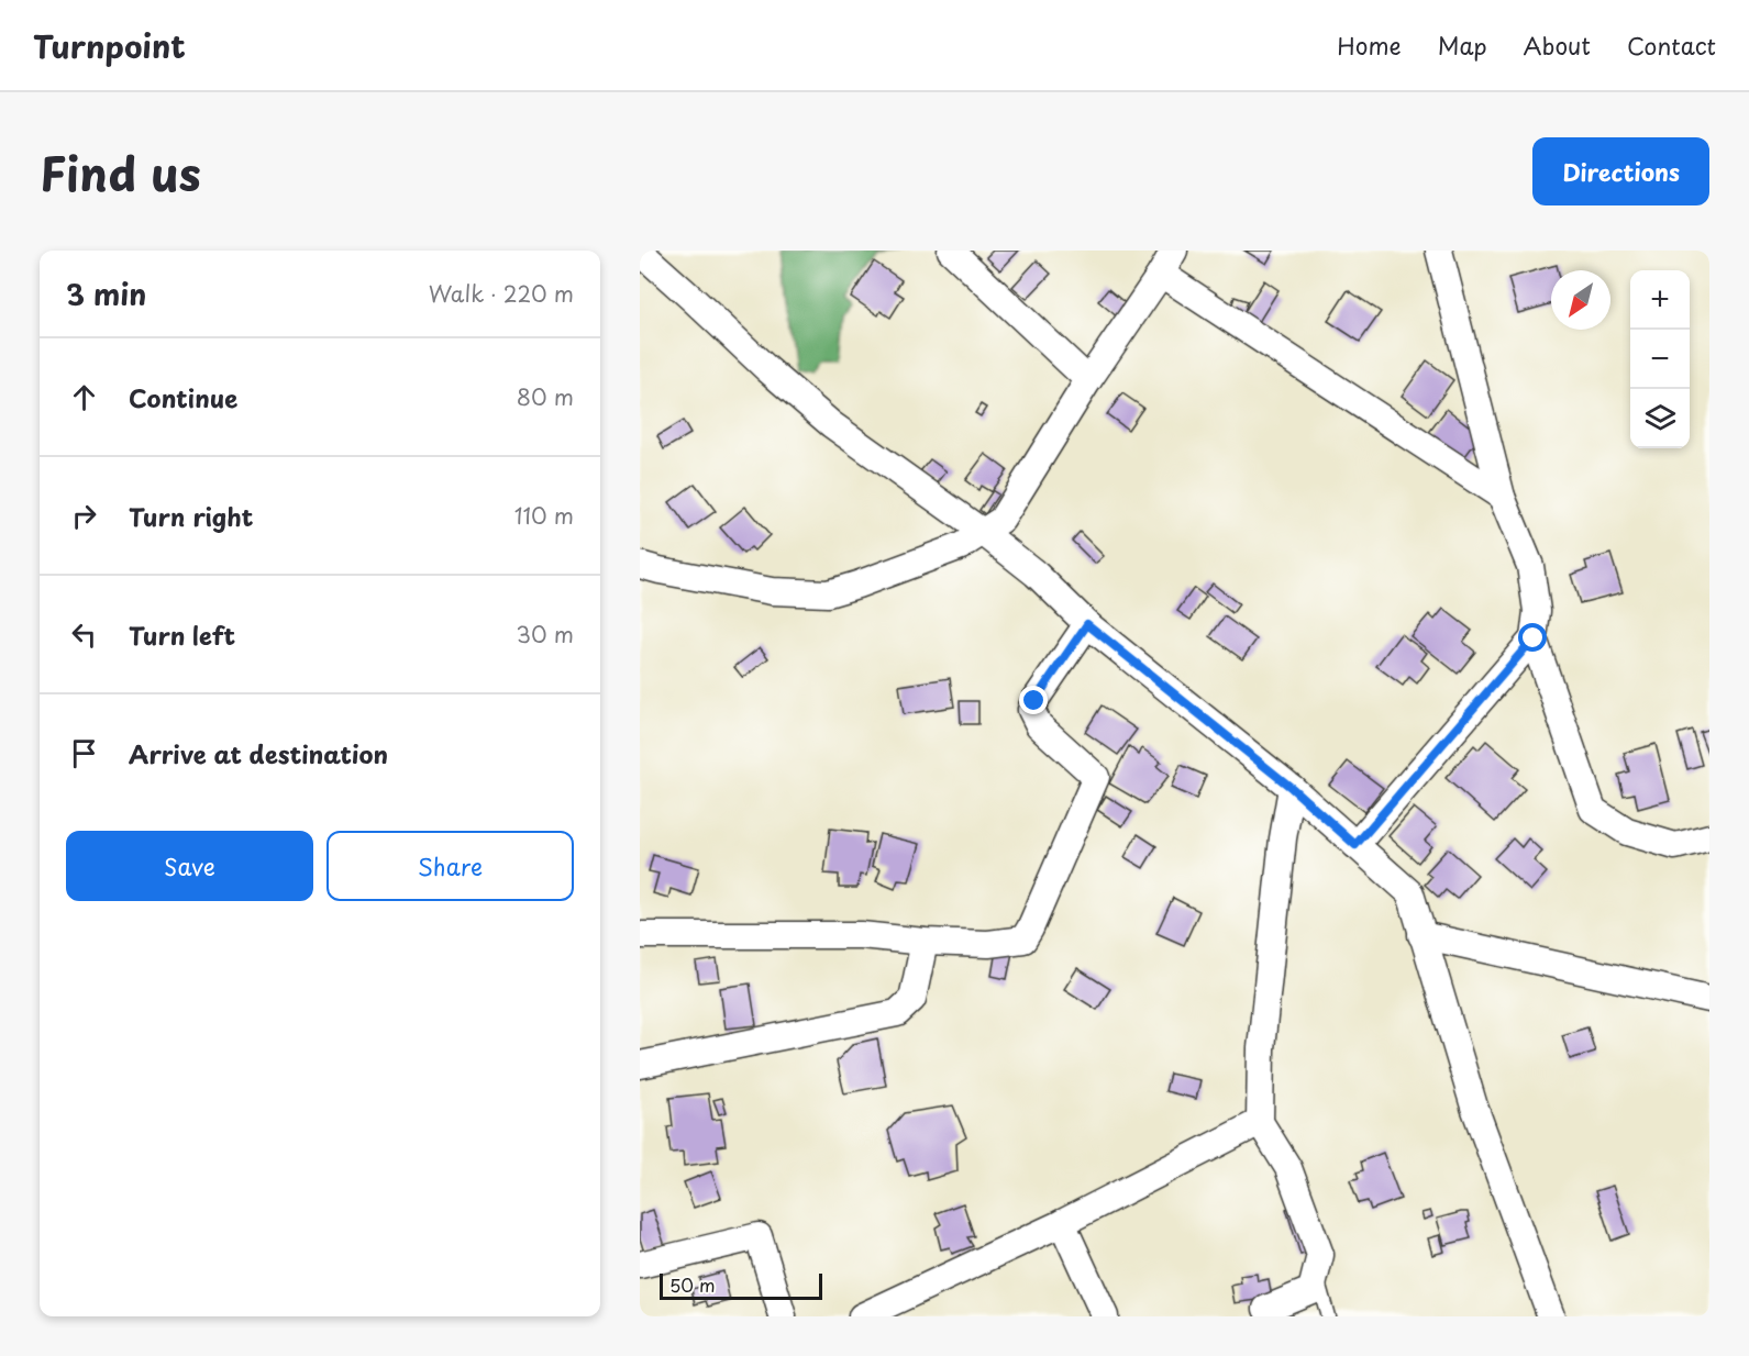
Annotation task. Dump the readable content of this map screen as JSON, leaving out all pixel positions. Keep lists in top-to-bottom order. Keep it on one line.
{"scale_bar":"50 m","north":"bottom left","page":{"header":"Turnpoint","nav":["Home","Map","About","Contact"],"title":"Find us","buttons":["Directions",["Save","Share"]],"heading":["3 min","Walk · 220 m"],"map_buttons":["+","−"],"list":[["Continue","80 m"],["Turn right","110 m"],["Turn left","30 m"],"Arrive at destination"],"scale":"50 m"}}
